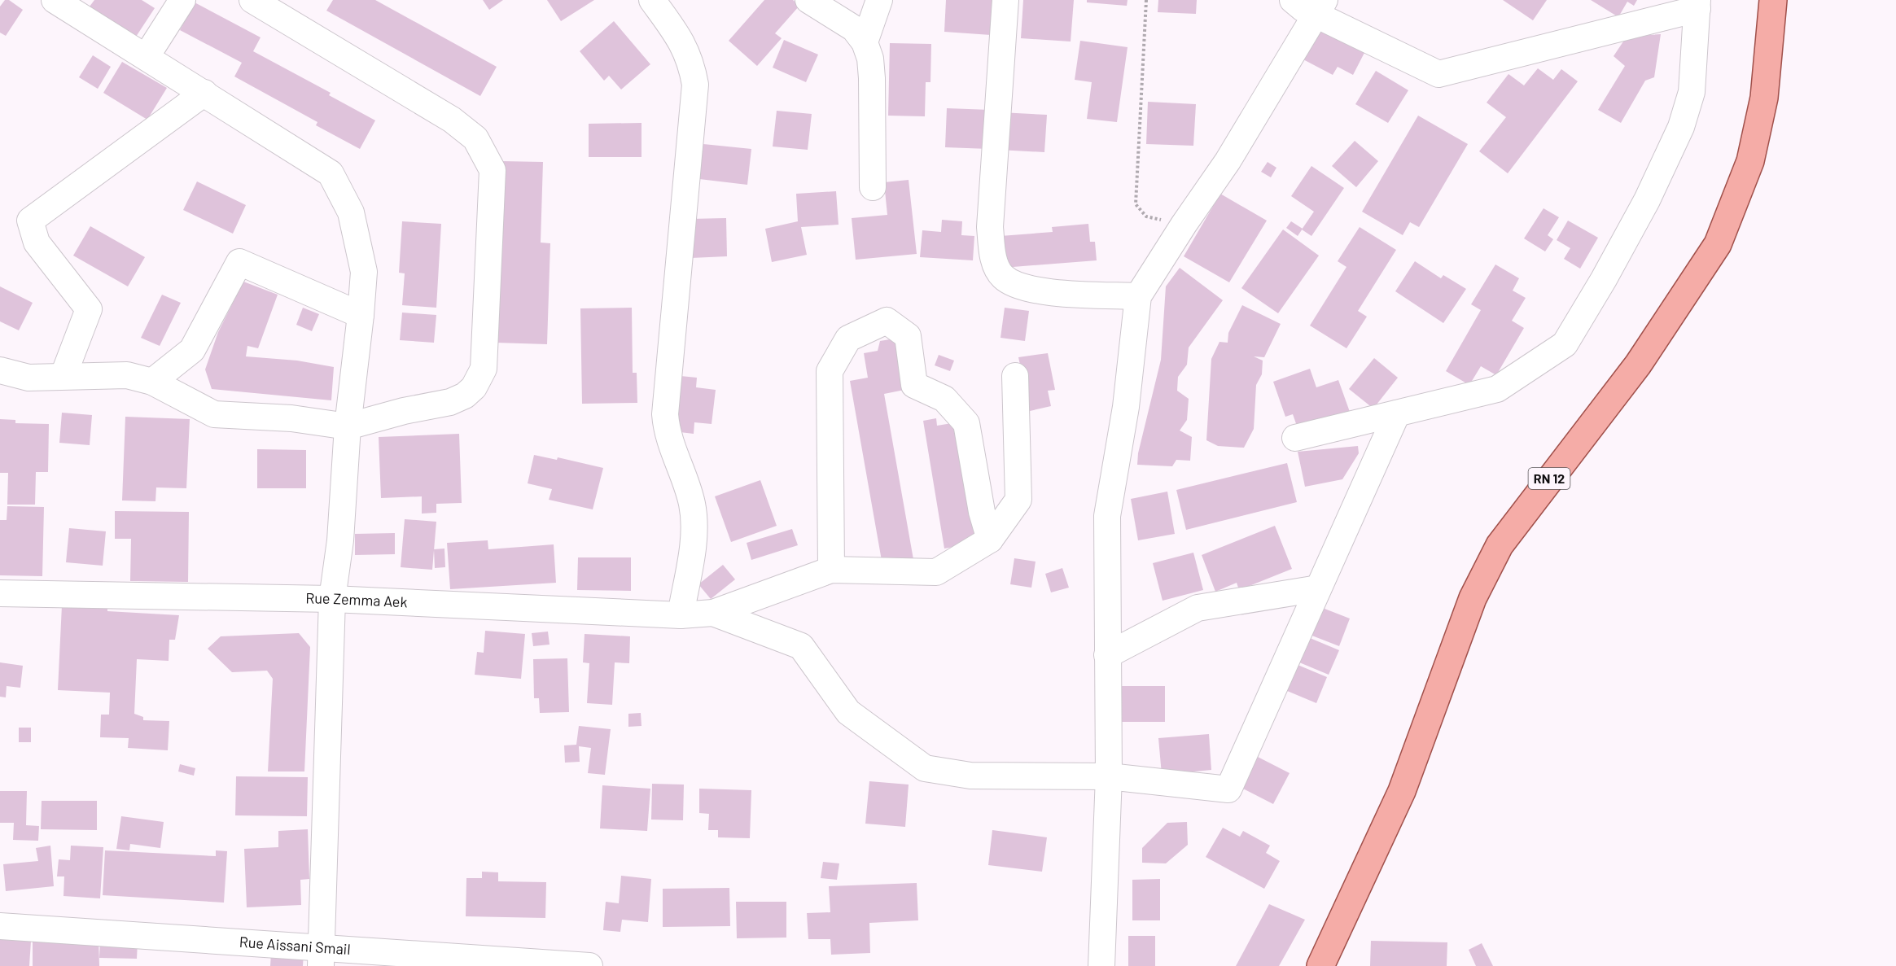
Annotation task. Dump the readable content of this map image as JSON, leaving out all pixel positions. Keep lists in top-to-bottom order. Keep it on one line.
{"streets":{"main road":["RN 12"],"street":["Rue Zemma Aek","Rue Aissani Smail"]}}
